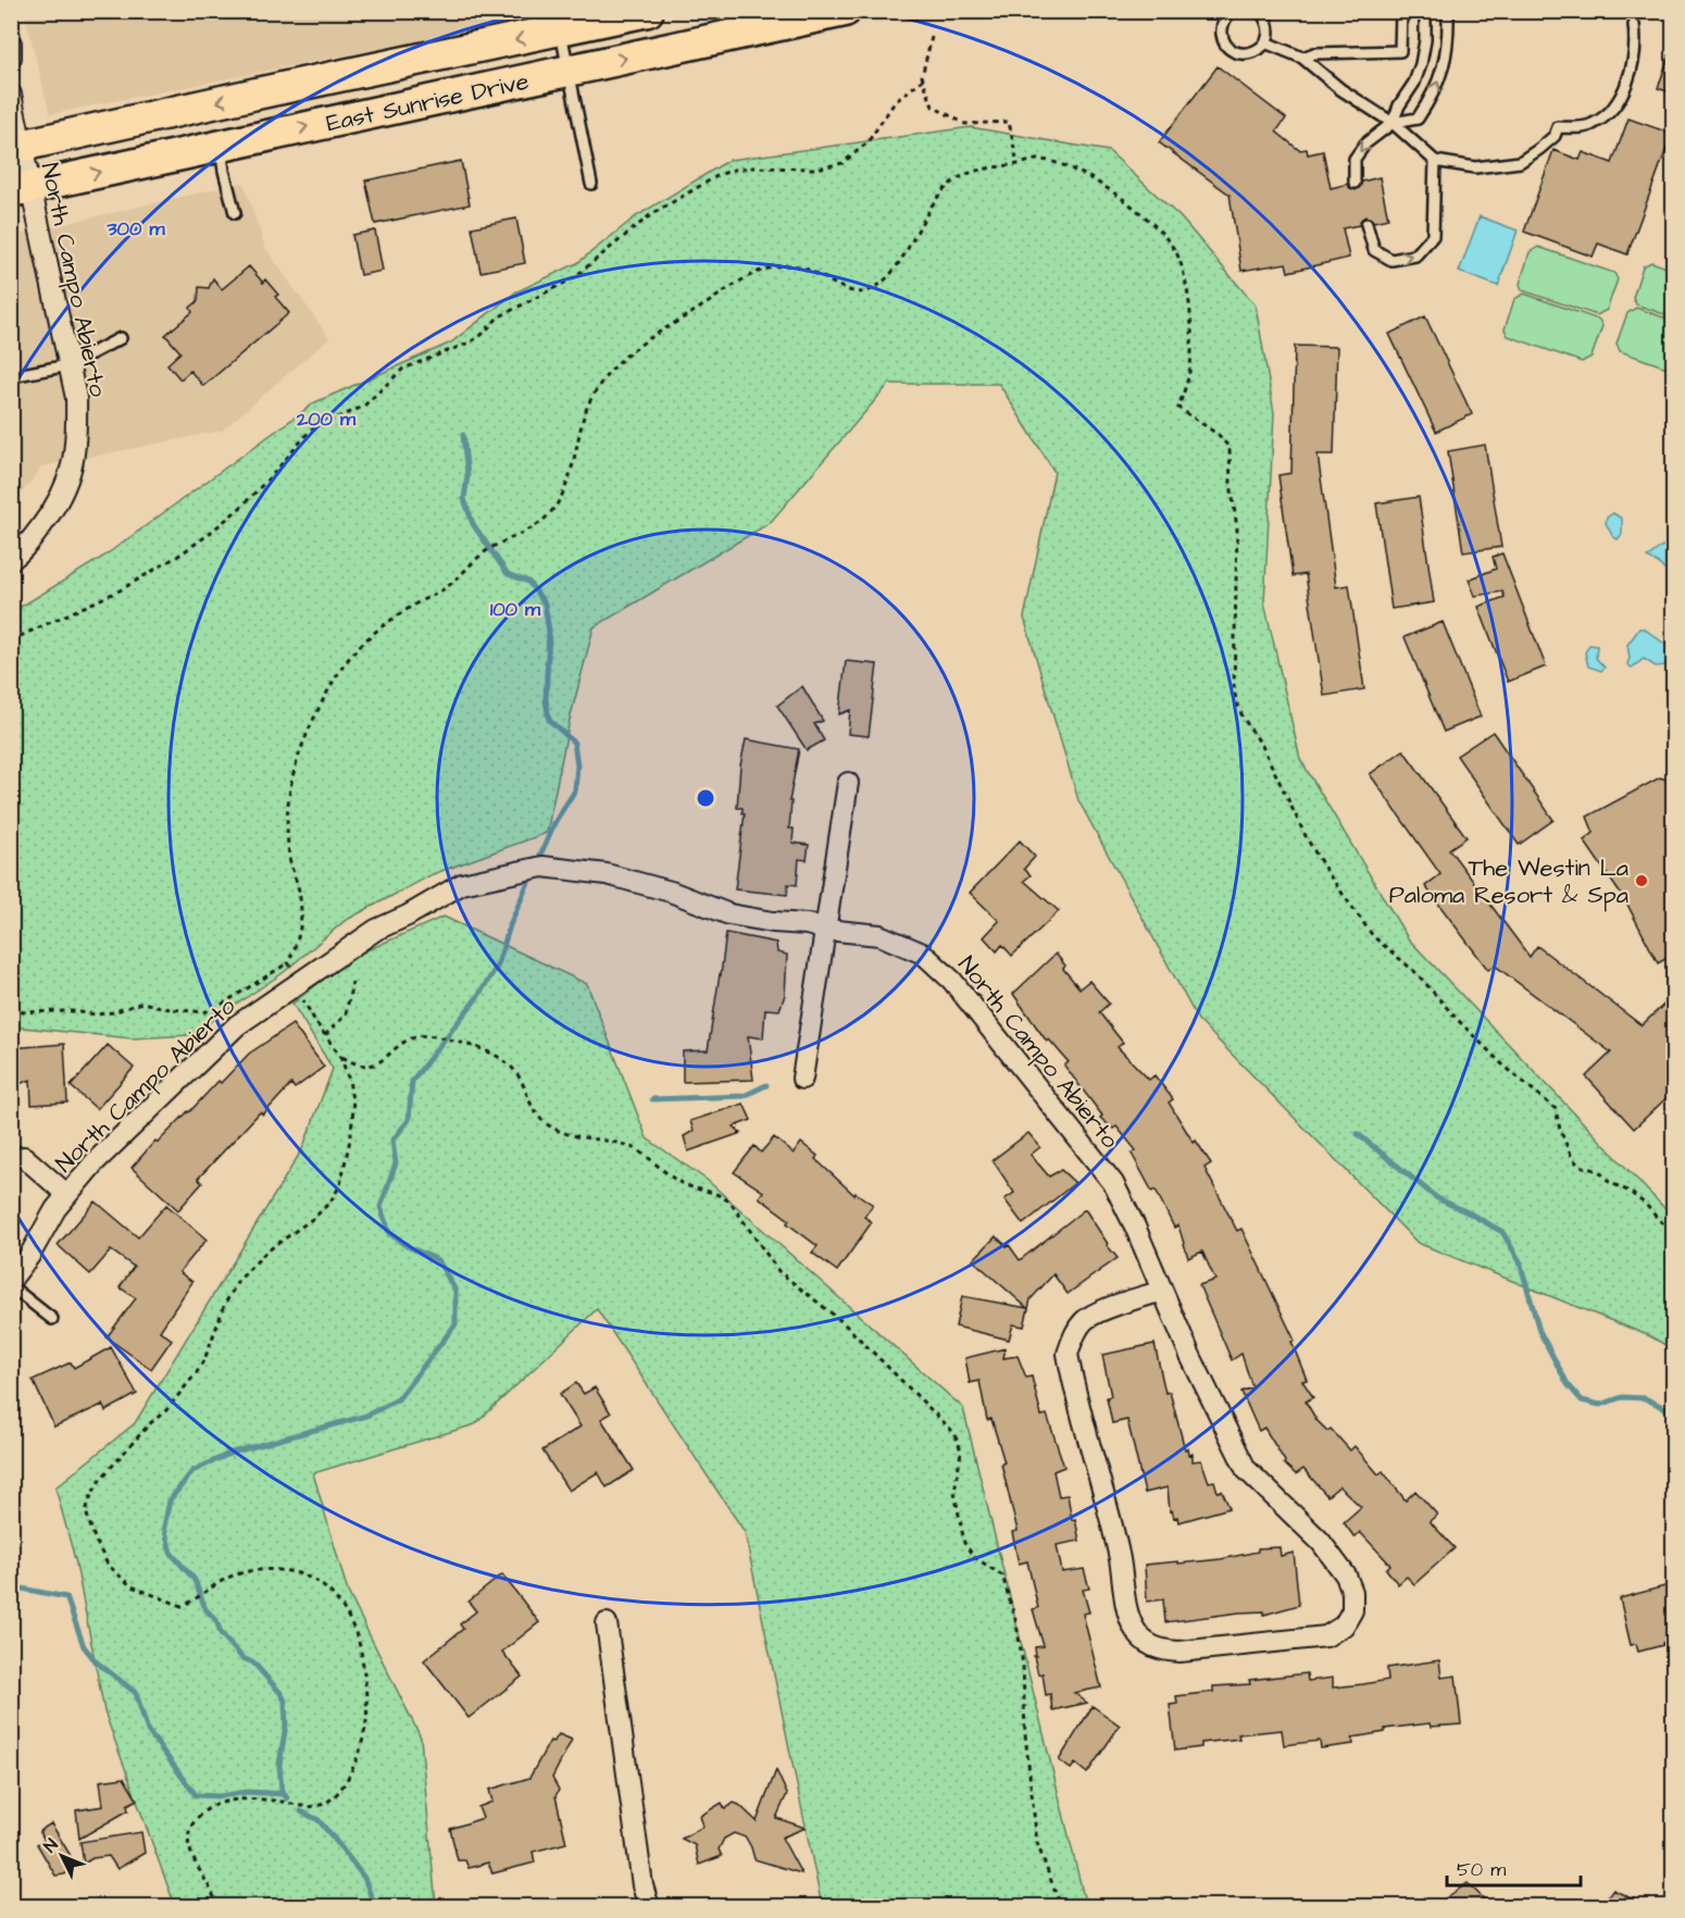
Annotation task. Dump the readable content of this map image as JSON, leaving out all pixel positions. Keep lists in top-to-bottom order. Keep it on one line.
{"streets":{"main road":["East Sunrise Drive"],"street":["North Campo Abierto"]},"crossings":[["East Sunrise Drive","North Campo Abierto"]],"places":["The Westin La Paloma Resort & Spa"],"scale_bar":"50 m","north":"top left","rings":["300 m","200 m","100 m"]}
